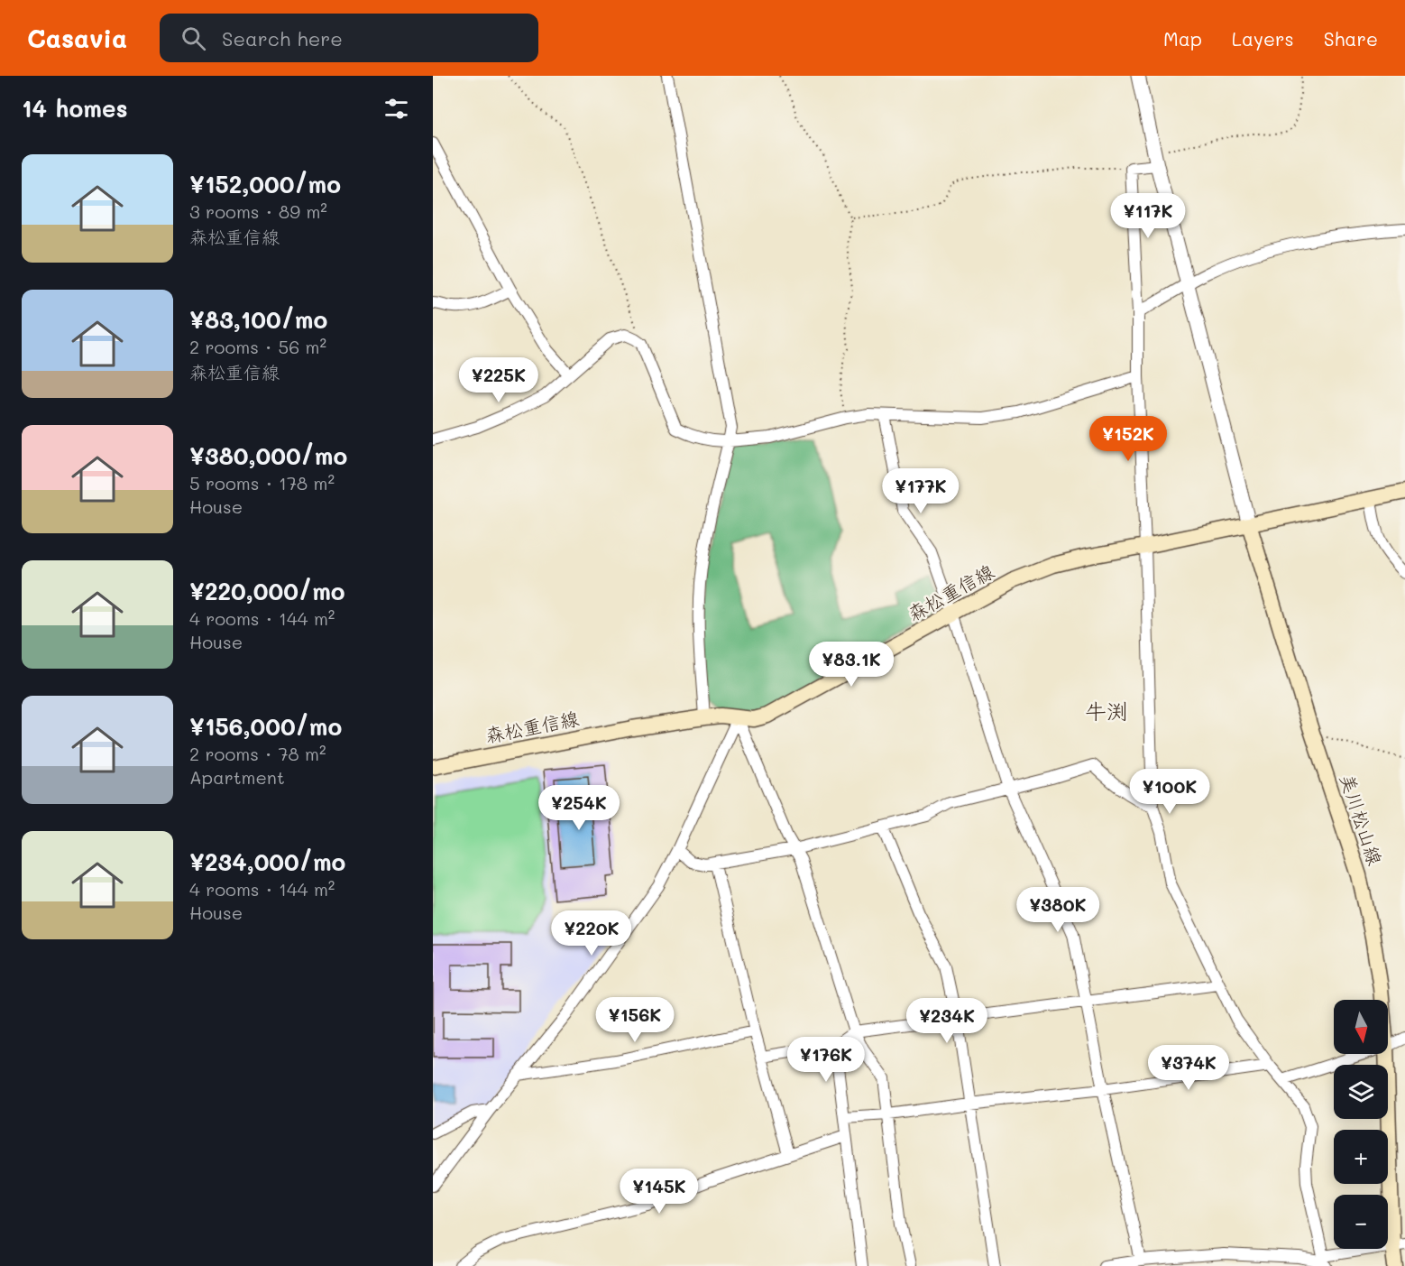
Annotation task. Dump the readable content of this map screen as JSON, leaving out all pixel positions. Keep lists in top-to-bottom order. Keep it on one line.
{"streets":{"main road":["森松重信線","美川松山線"]},"crossings":[["森松重信線","美川松山線"]],"districts":["牛渕"],"north":"bottom","page":{"header":"Casavia","search":"Search here","nav":["Map","Layers","Share"],"heading":"14 homes","list":[{"name":"¥152,000/mo","note":"3 rooms · 89 m² · 森松重信線"},{"name":"¥83,100/mo","note":"2 rooms · 56 m² · 森松重信線"},{"name":"¥380,000/mo","note":"5 rooms · 178 m² · House"},{"name":"¥220,000/mo","note":"4 rooms · 144 m² · House"},{"name":"¥156,000/mo","note":"2 rooms · 78 m² · Apartment"},{"name":"¥234,000/mo","note":"4 rooms · 144 m² · House"}],"price":["¥117K","¥225K","¥152K","¥177K","¥83.1K","¥100K","¥254K","¥380K","¥220K","¥156K","¥234K","¥176K","¥374K","¥145K"],"map_buttons":["+","−"]}}
